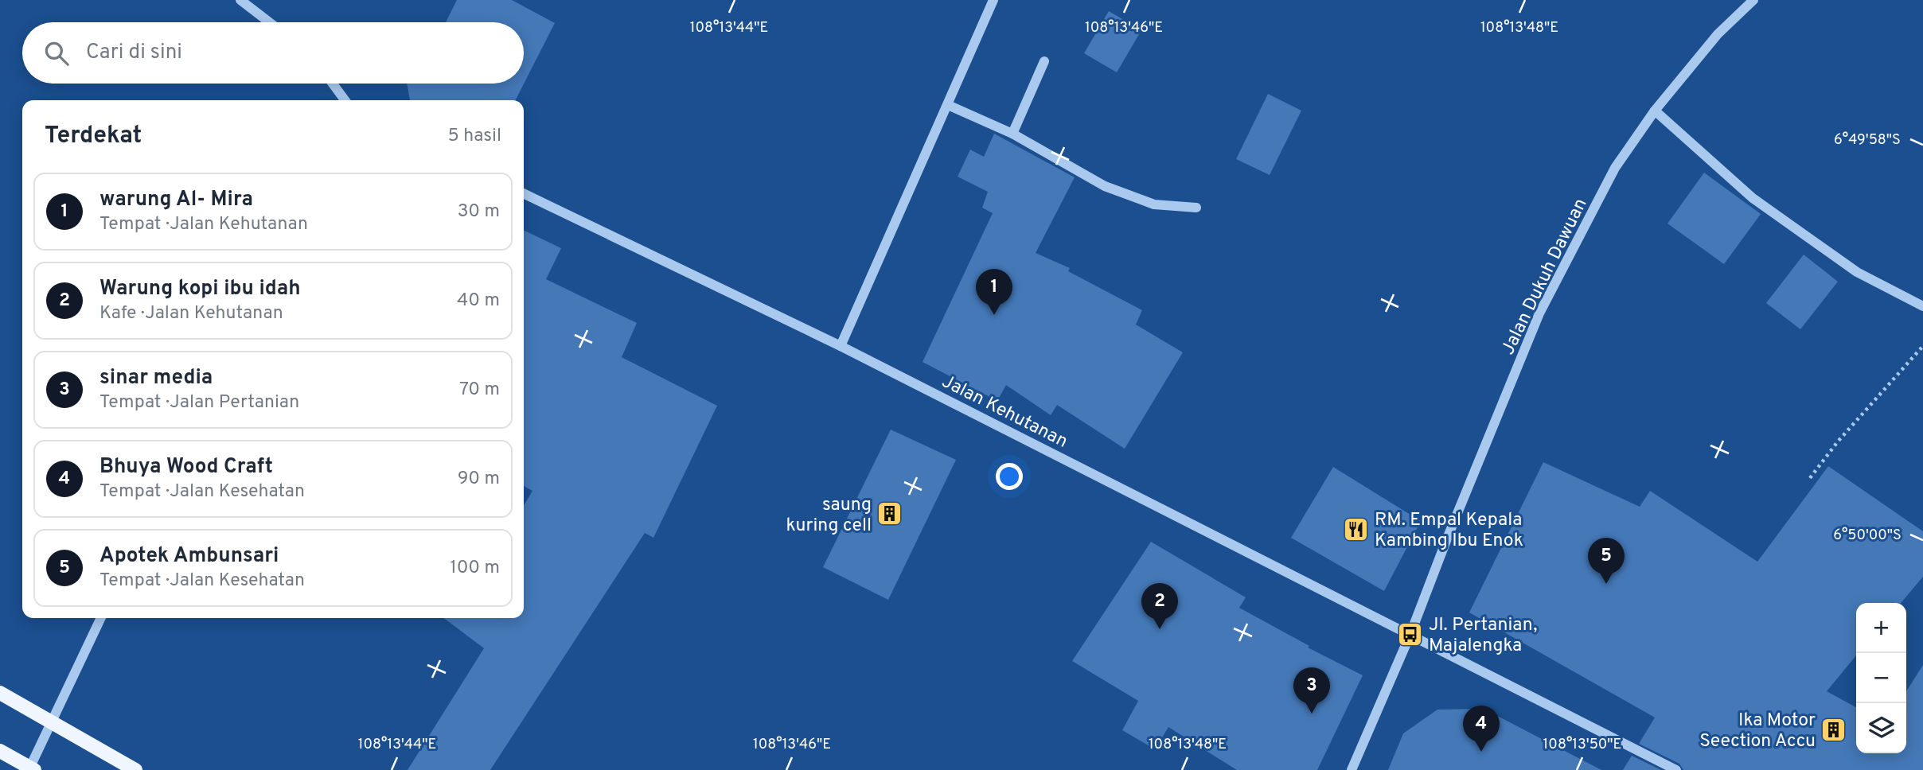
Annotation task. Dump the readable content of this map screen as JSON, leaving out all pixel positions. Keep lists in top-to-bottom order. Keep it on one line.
{"streets":{"street":["Jalan Dukuh Dawuan","Jalan Kehutanan"]},"crossings":[["Jalan Dukuh Dawuan","Jalan Kehutanan"]],"places":{"building":["saung kuring cell","Ika Motor Seection Accu"],"restaurant":["RM. Empal Kepala Kambing Ibu Enok"],"bus stop":["Jl. Pertanian, Majalengka"]},"page":{"search":"Cari di sini","heading":["Terdekat","5 hasil"],"list":[{"mark":"1","name":"warung Al- Mira","note":"Tempat · Jalan Kehutanan","value":"30 m"},{"mark":"2","name":"Warung kopi ibu idah","note":"Kafe · Jalan Kehutanan","value":"40 m"},{"mark":"3","name":"sinar media","note":"Tempat · Jalan Pertanian","value":"70 m"},{"mark":"4","name":"Bhuya Wood Craft","note":"Tempat · Jalan Kesehatan","value":"90 m"},{"mark":"5","name":"Apotek Ambunsari","note":"Tempat · Jalan Kesehatan","value":"100 m"}],"pins":["1","5","2","3","4"],"map_buttons":["+","−"]},"coordinates":["108°13'44\"E","108°13'46\"E","108°13'48\"E","6°49'58\"S","6°50'00\"S","108°13'50\"E"]}
